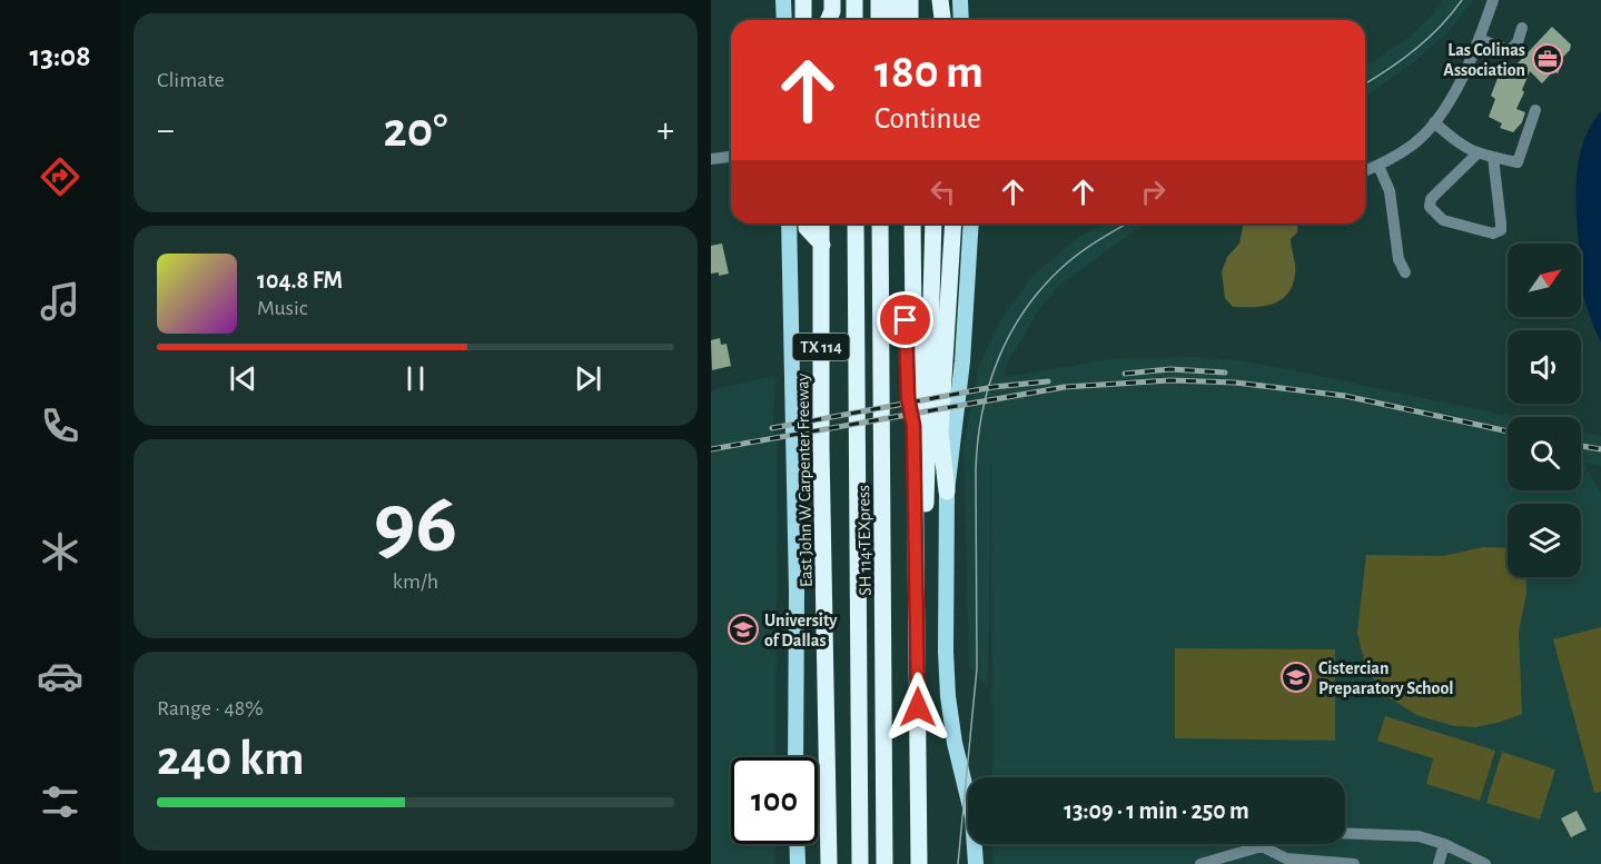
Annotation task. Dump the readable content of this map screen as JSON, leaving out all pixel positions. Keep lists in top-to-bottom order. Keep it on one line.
{"streets":{"highway":["TX 114","East John W Carpenter Freeway","SH 114 TEXpress"]},"places":{"office":["Las Colinas Association"],"school or university":["University of Dallas","Cistercian Preparatory School"]},"north":"top right","page":{"tabs":"13:08","tile":["Climate",["96","km/h"],["Range · 48%","240 km"]],"turn":["180 m","Continue"],"heat":["−","20°","+"],"song":["104.8 FM","Music"],"limit":"100","trip":"13:09 · 1 min · 250 m"}}
